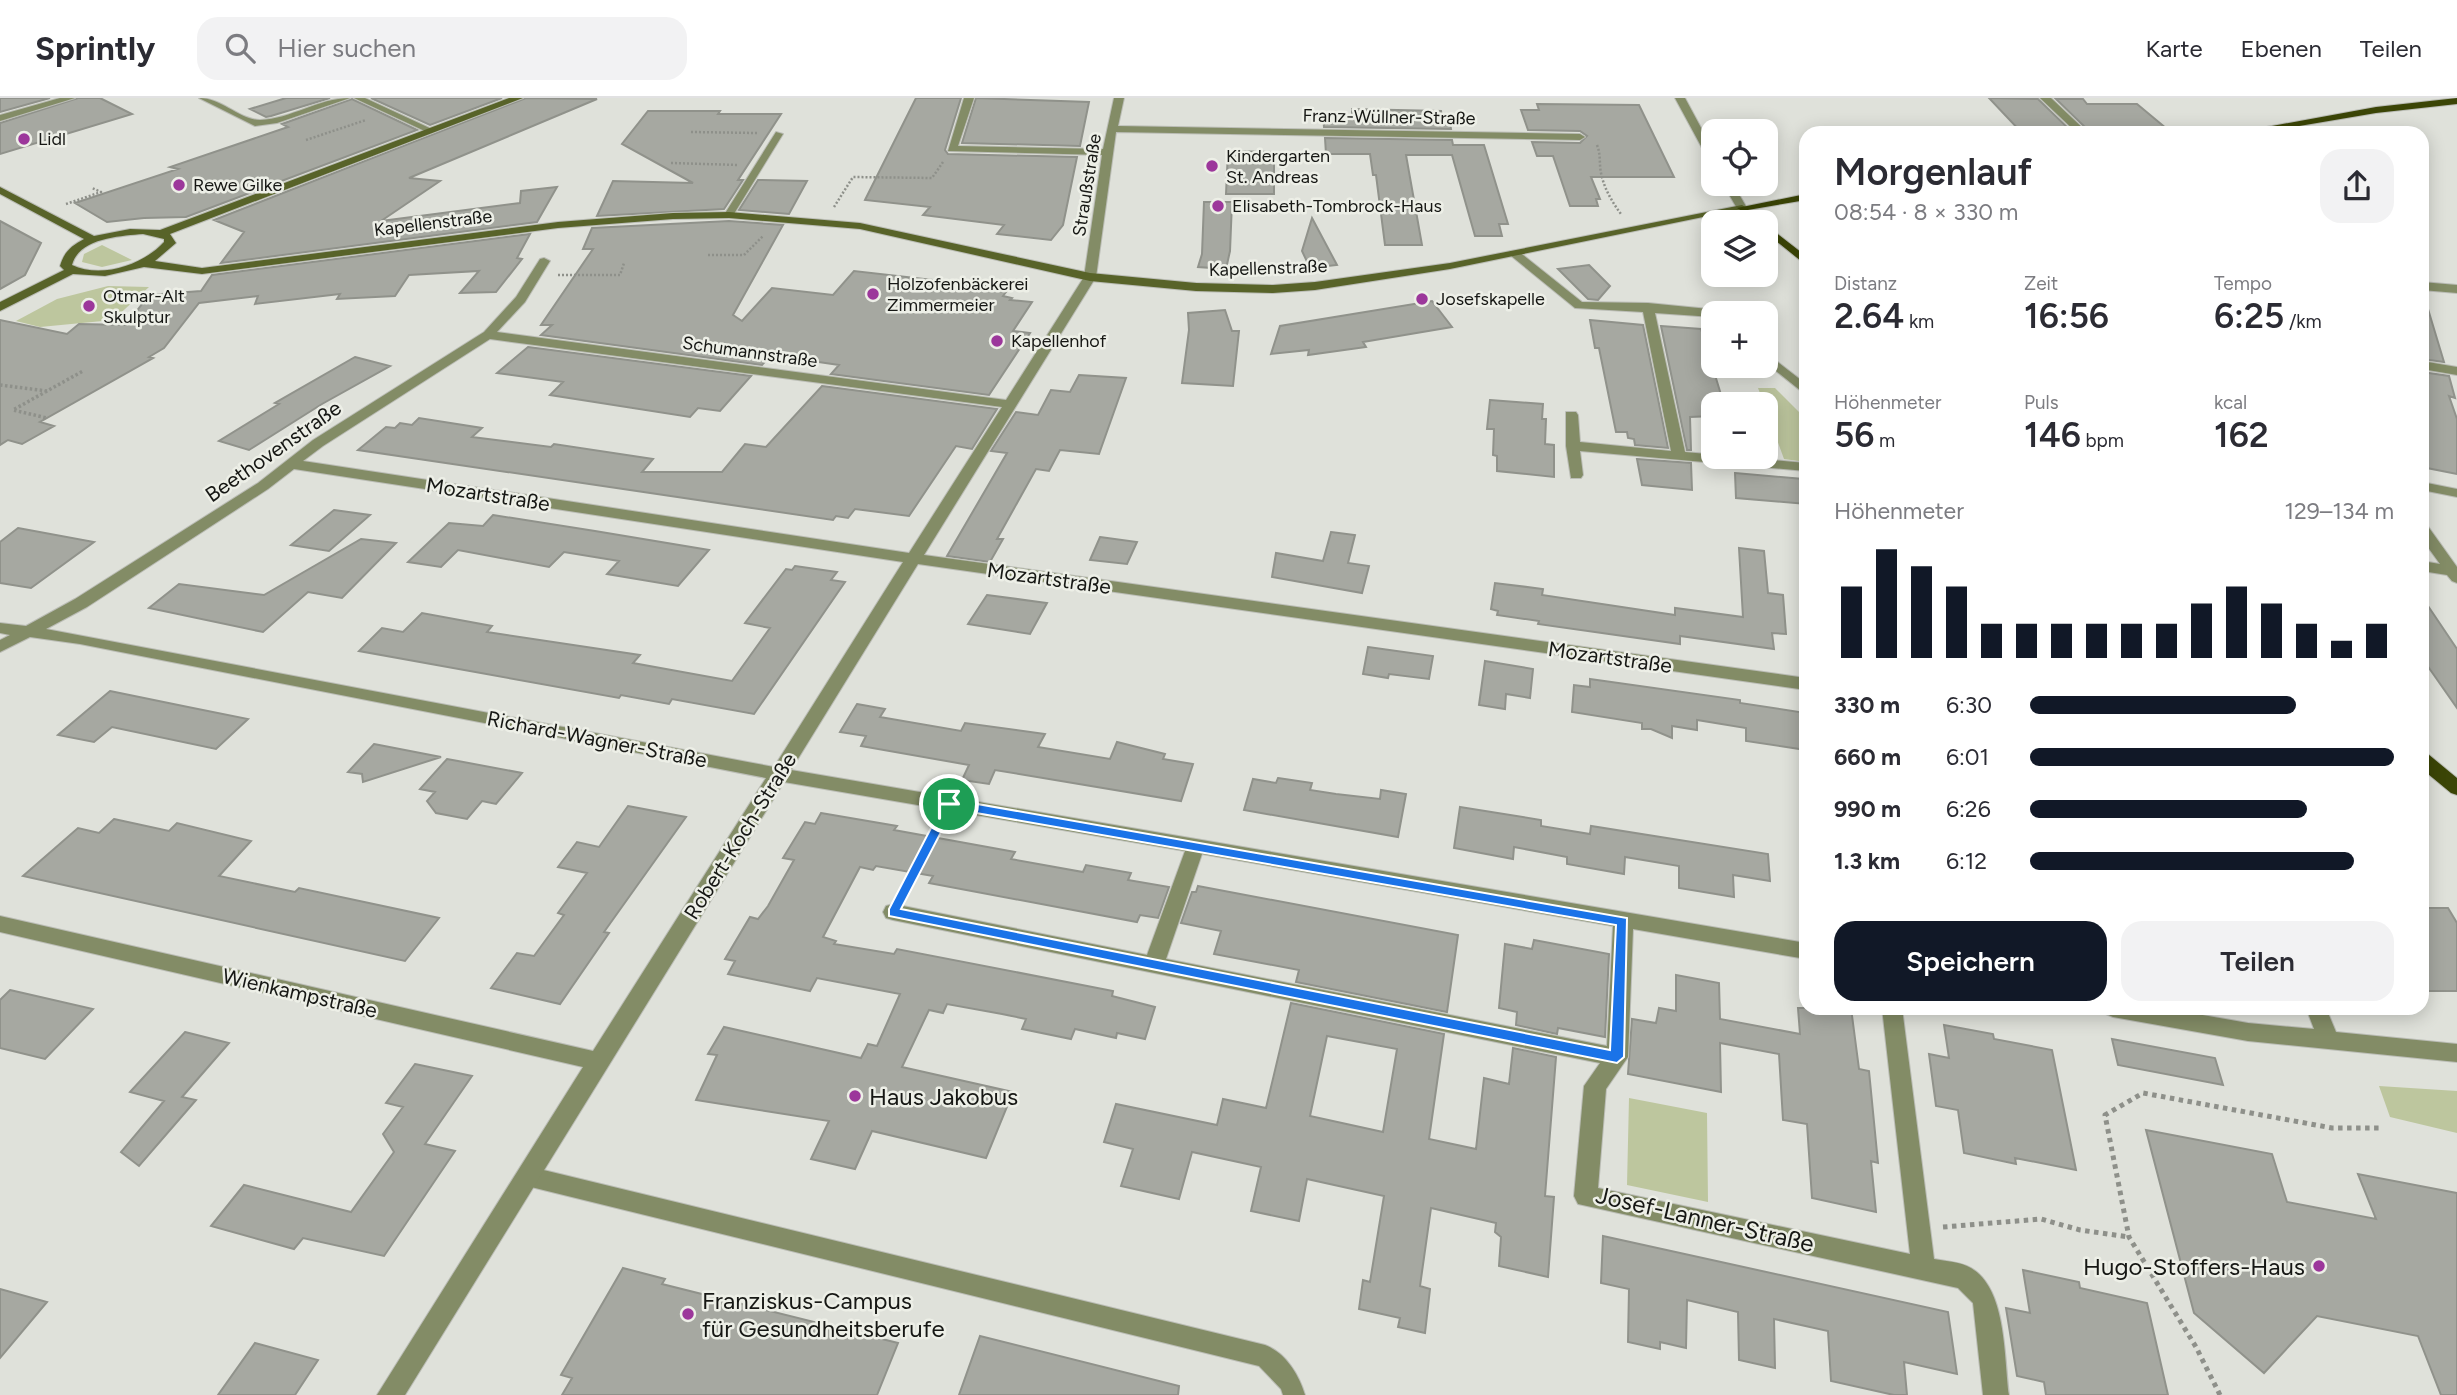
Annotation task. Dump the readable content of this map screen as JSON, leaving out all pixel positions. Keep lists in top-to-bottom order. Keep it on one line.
{"streets":{"main road":["Kapellenstraße"],"street":["Franz-Wüllner-Straße","Straußstraße","Schumannstraße","Beethovenstraße","Mozartstraße","Richard-Wagner-Straße","Robert-Koch-Straße","Wienkampstraße","Josef-Lanner-Straße"]},"crossings":[["Franz-Wüllner-Straße","Straußstraße"],["Straußstraße","Kapellenstraße"],["Straußstraße","Robert-Koch-Straße"],["Kapellenstraße","Robert-Koch-Straße"],["Schumannstraße","Beethovenstraße"],["Schumannstraße","Robert-Koch-Straße"],["Beethovenstraße","Mozartstraße"],["Beethovenstraße","Richard-Wagner-Straße"],["Mozartstraße","Robert-Koch-Straße"],["Richard-Wagner-Straße","Robert-Koch-Straße"],["Robert-Koch-Straße","Wienkampstraße"]],"places":["Lidl","Kindergarten St. Andreas","Rewe Gilke","Elisabeth-Tombrock-Haus","Holzofenbäckerei Zimmermeier","Josefskapelle","Otmar-Alt Skulptur","Kapellenhof","Haus Jakobus","Hugo-Stoffers-Haus","Franziskus-Campus für Gesundheitsberufe"],"page":{"header":"Sprintly","search":"Hier suchen","nav":["Karte","Ebenen","Teilen"],"map_buttons":["+","−"],"heading":["Morgenlauf","08:54 · 8 × 330 m"],"stats":[["Distanz","2.64 km"],["Zeit","16:56"],["Tempo","6:25 /km"],["Höhenmeter","56 m"],["Puls","146 bpm"],["kcal","162"]],"chart":["Höhenmeter","129–134 m"],"list":[{"name":"330 m","note":"6:30"},{"name":"660 m","note":"6:01"},{"name":"990 m","note":"6:26"},{"name":"1.3 km","note":"6:12"}],"buttons":["Speichern","Teilen"]}}
